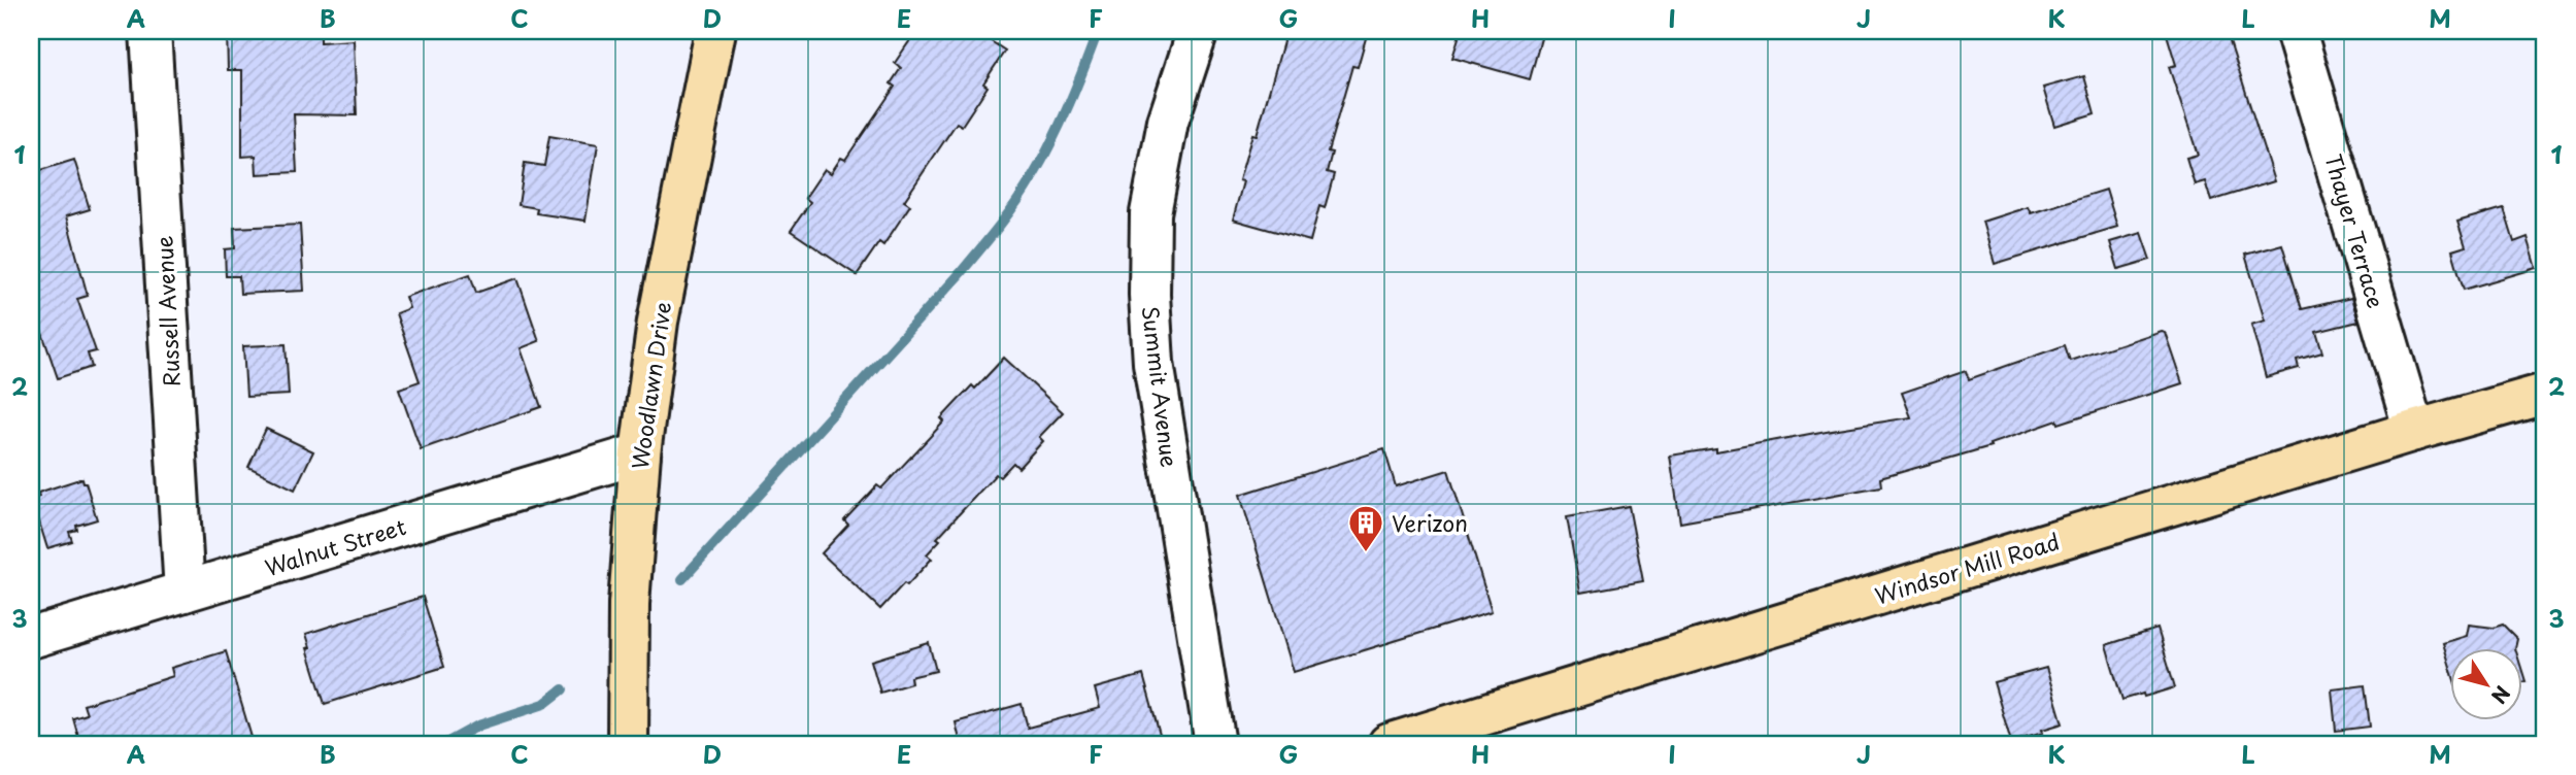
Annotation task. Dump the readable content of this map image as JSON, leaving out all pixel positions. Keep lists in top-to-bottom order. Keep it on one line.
{"streets":{"main road":["Woodlawn Drive","Windsor Mill Road"],"street":["Thayer Terrace","Russell Avenue","Summit Avenue","Walnut Street"]},"crossings":[["Thayer Terrace","Windsor Mill Road"],["Russell Avenue","Walnut Street"],["Woodlawn Drive","Walnut Street"]],"places":{"building":["Verizon"]},"north":"bottom right","grid":{"columns":["A","B","C","D","E","F","G","H","I","J","K","L","M"],"rows":["1","2","3"]}}
